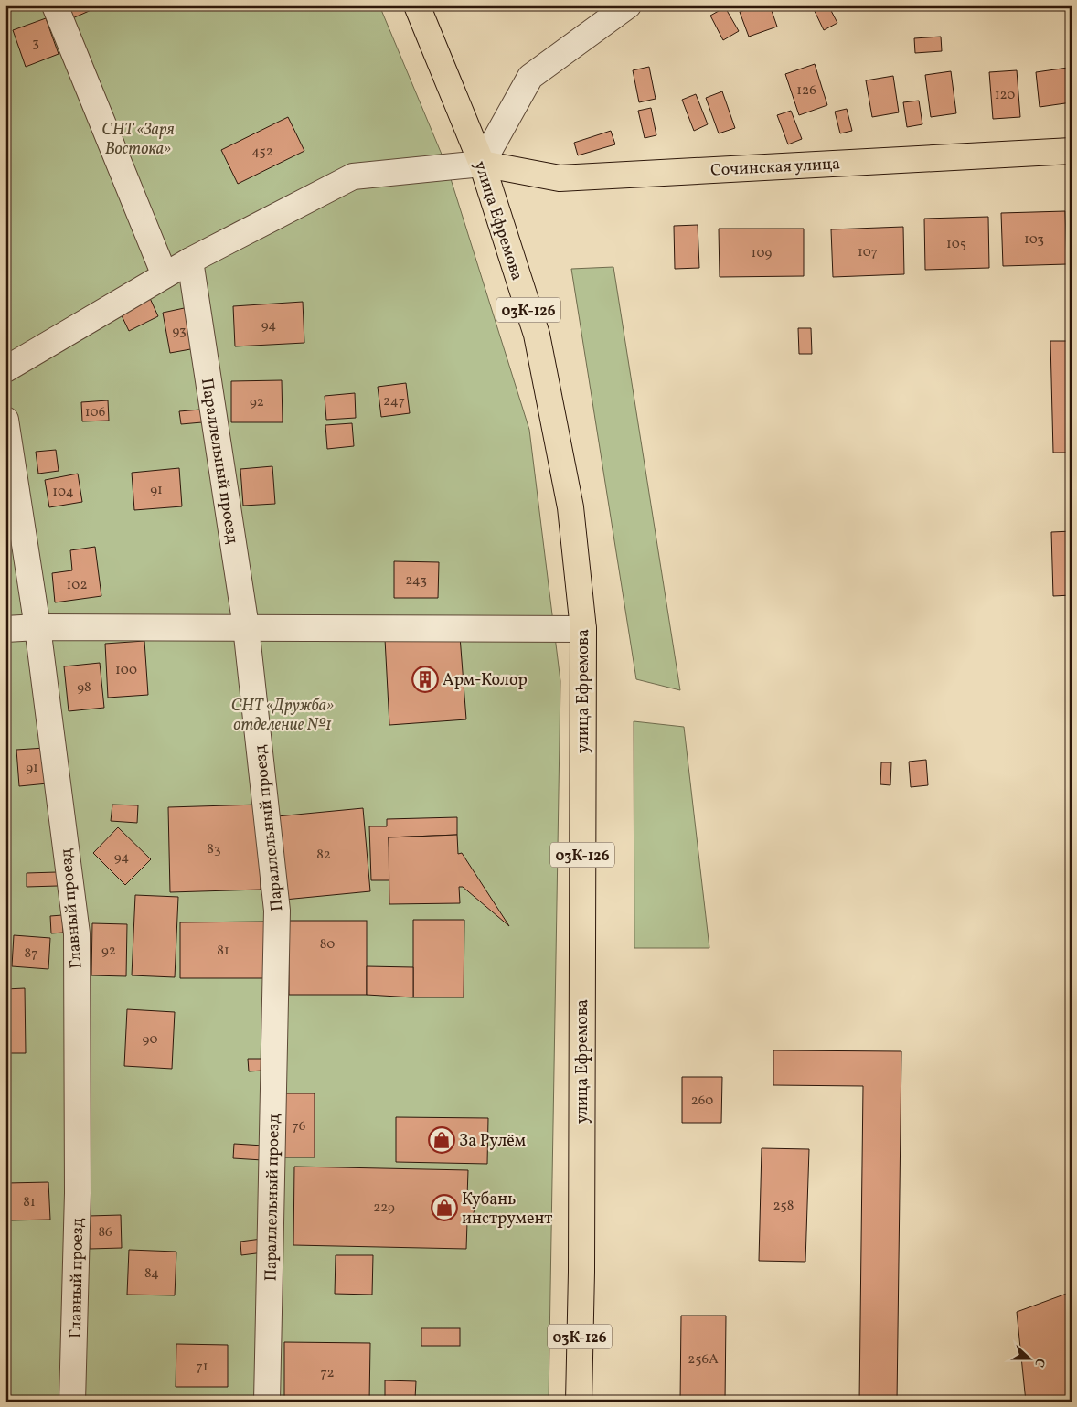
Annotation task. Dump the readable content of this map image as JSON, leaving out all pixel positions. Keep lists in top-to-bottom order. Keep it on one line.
{"streets":{"main road":["Сочинская улица","улица Ефремова","03К-126"],"street":["Параллельный проезд","Главный проезд"]},"crossings":[["Сочинская улица","улица Ефремова"]],"parks":["СНТ «Заря Востока»","СНТ «Дружба» отделение №1"],"places":{"building":["Арм-Колор"],"shop":["За Рулём","Кубань инструмент"]},"house_numbers":["3","126","120","452","103","105","107","109","94","93","247","92","106","91","104","243","102","100","98","91","83","82","94","80","92","81","87","90","260","76","81","258","229","86","84","256А","71","72"],"north":"right"}
